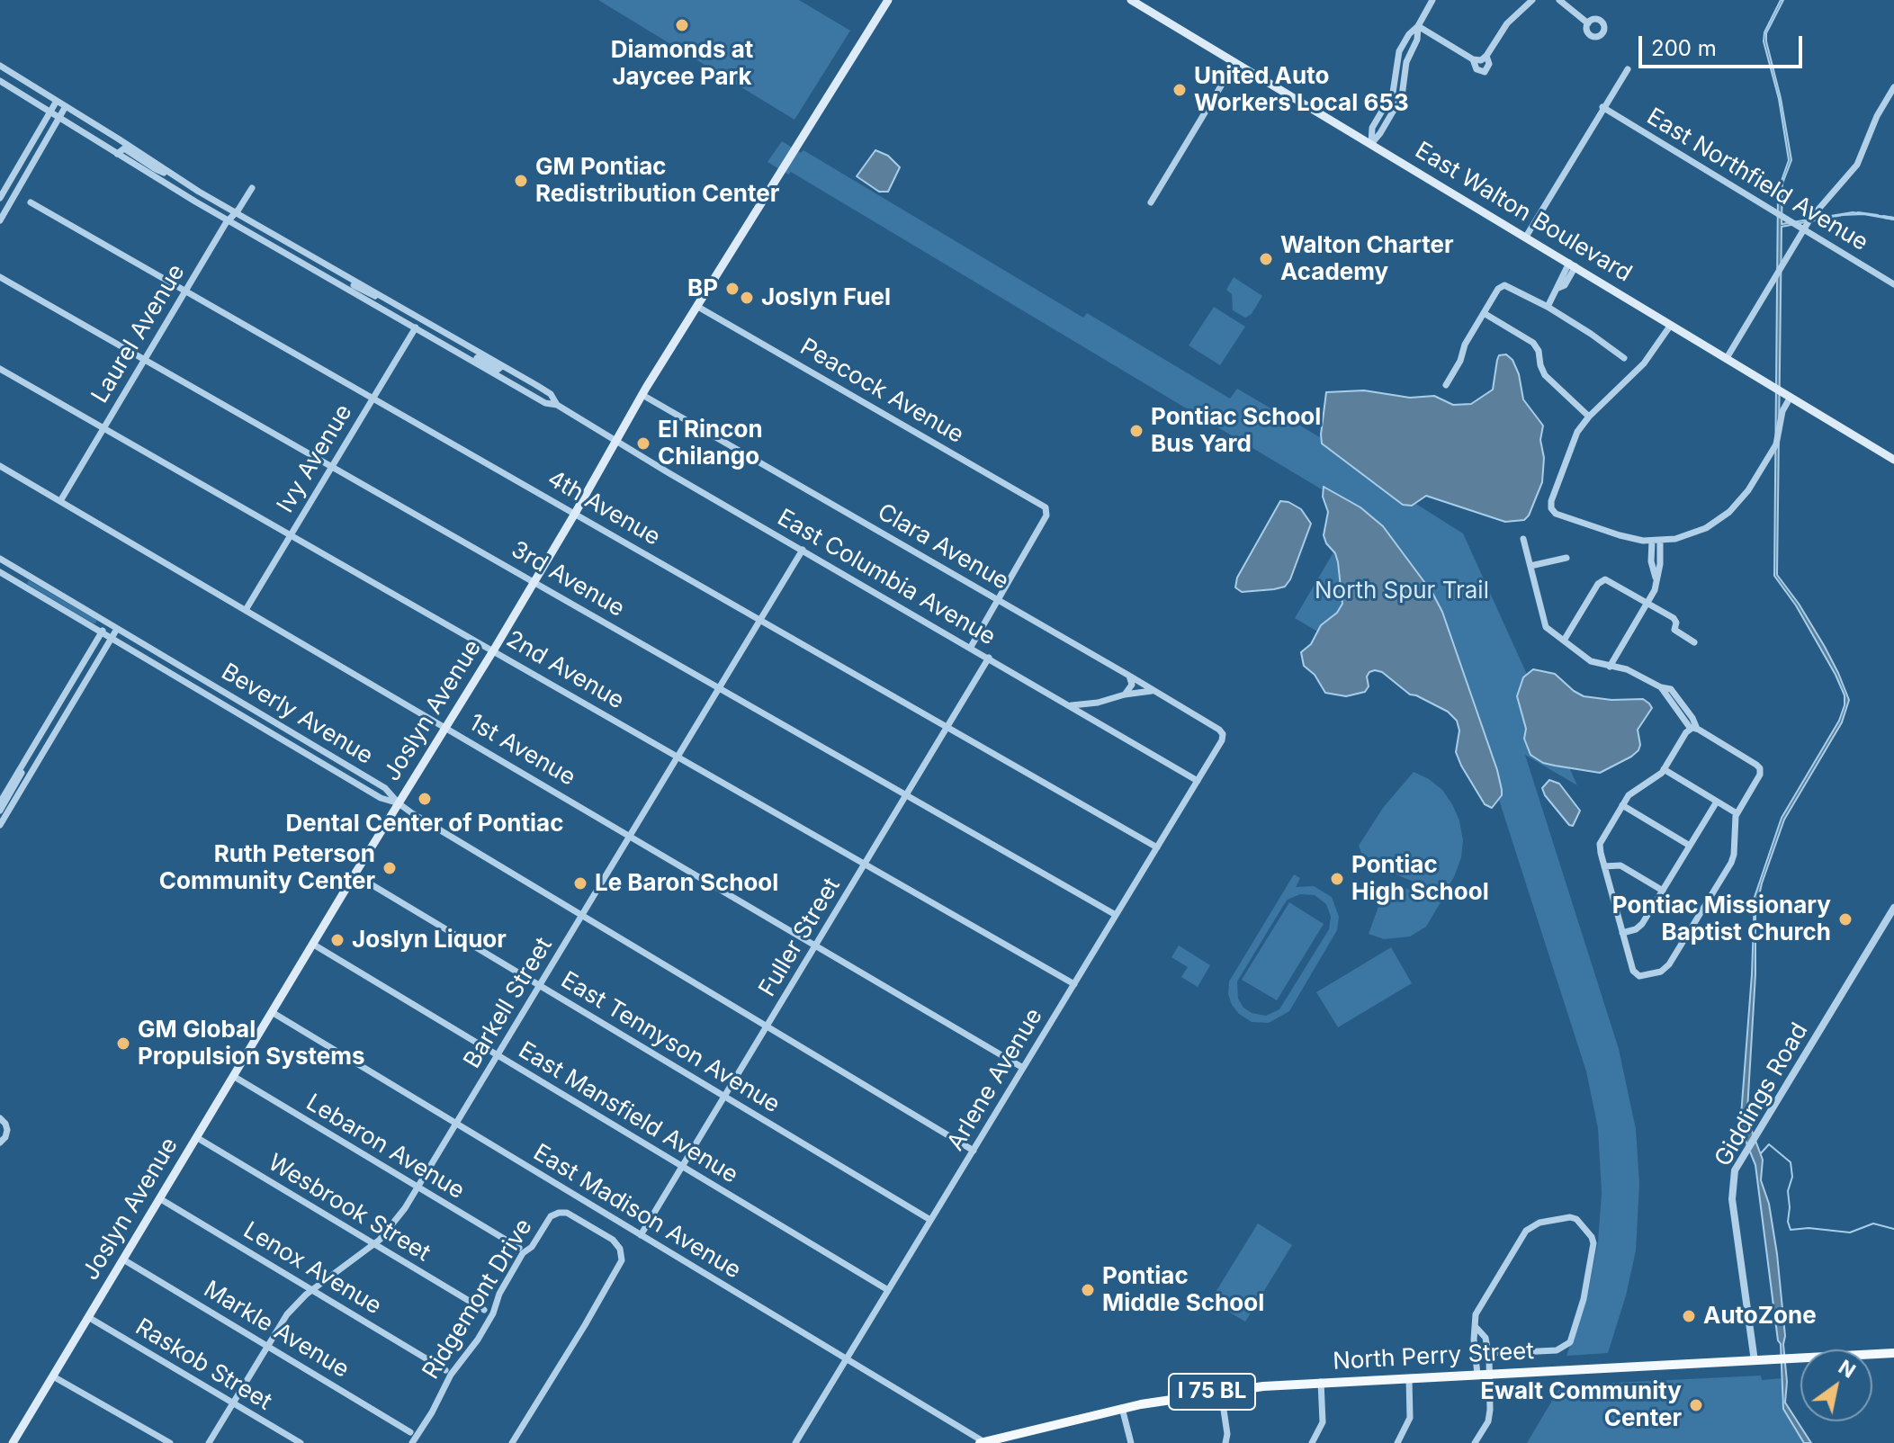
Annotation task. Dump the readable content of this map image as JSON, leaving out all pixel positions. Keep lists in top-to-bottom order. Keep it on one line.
{"streets":{"main road":["East Walton Boulevard","Joslyn Avenue","North Perry Street","I 75 BL"],"street":["East Northfield Avenue","Laurel Avenue","Peacock Avenue","Ivy Avenue","4th Avenue","Clara Avenue","East Columbia Avenue","3rd Avenue","2nd Avenue","Beverly Avenue","1st Avenue","Fuller Street","Barkell Street","East Tennyson Avenue","Arlene Avenue","Giddings Road","East Mansfield Avenue","Lebaron Avenue","Wesbrook Street","East Madison Avenue","Lenox Avenue","Ridgemont Drive","Markle Avenue","Raskob Street"]},"crossings":[["Laurel Avenue","4th Avenue"],["Laurel Avenue","East Columbia Avenue"],["Laurel Avenue","3rd Avenue"],["Laurel Avenue","2nd Avenue"],["Laurel Avenue","1st Avenue"],["Peacock Avenue","Clara Avenue"],["Peacock Avenue","Joslyn Avenue"],["Ivy Avenue","4th Avenue"],["Ivy Avenue","East Columbia Avenue"],["Ivy Avenue","3rd Avenue"],["Ivy Avenue","2nd Avenue"],["Ivy Avenue","1st Avenue"],["4th Avenue","Joslyn Avenue"],["4th Avenue","Fuller Street"],["4th Avenue","Barkell Street"],["4th Avenue","Arlene Avenue"],["Clara Avenue","Joslyn Avenue"],["Clara Avenue","Arlene Avenue"],["East Columbia Avenue","Joslyn Avenue"],["East Columbia Avenue","Fuller Street"],["East Columbia Avenue","Barkell Street"],["East Columbia Avenue","Arlene Avenue"],["3rd Avenue","Joslyn Avenue"],["3rd Avenue","Fuller Street"],["3rd Avenue","Barkell Street"],["3rd Avenue","Arlene Avenue"],["2nd Avenue","Joslyn Avenue"],["2nd Avenue","Fuller Street"],["2nd Avenue","Barkell Street"],["2nd Avenue","Arlene Avenue"],["Joslyn Avenue","Beverly Avenue"],["Joslyn Avenue","1st Avenue"],["Joslyn Avenue","East Tennyson Avenue"],["Joslyn Avenue","East Mansfield Avenue"],["Joslyn Avenue","Lebaron Avenue"],["Joslyn Avenue","Wesbrook Street"],["Joslyn Avenue","East Madison Avenue"],["Joslyn Avenue","Lenox Avenue"],["Joslyn Avenue","Markle Avenue"],["Joslyn Avenue","Raskob Street"],["1st Avenue","Fuller Street"],["1st Avenue","Barkell Street"],["1st Avenue","Arlene Avenue"],["Fuller Street","East Tennyson Avenue"],["Fuller Street","East Mansfield Avenue"],["Fuller Street","East Madison Avenue"],["Barkell Street","East Tennyson Avenue"],["Barkell Street","East Mansfield Avenue"],["Barkell Street","Lebaron Avenue"],["Barkell Street","Wesbrook Street"],["Barkell Street","East Madison Avenue"],["Barkell Street","Lenox Avenue"],["Barkell Street","Markle Avenue"],["Barkell Street","Raskob Street"],["East Tennyson Avenue","Arlene Avenue"],["Arlene Avenue","East Mansfield Avenue"],["Arlene Avenue","East Madison Avenue"],["Giddings Road","North Perry Street"],["East Madison Avenue","North Perry Street"]],"parks":["North Spur Trail"],"places":["Diamonds at Jaycee Park","United Auto Workers Local 653","GM Pontiac Redistribution Center","Walton Charter Academy","BP","Joslyn Fuel","Pontiac School Bus Yard","El Rincon Chilango","Dental Center of Pontiac","Ruth Peterson Community Center","Pontiac High School","Le Baron School","Pontiac Missionary Baptist Church","Joslyn Liquor","GM Global Propulsion Systems","Pontiac Middle School","AutoZone","Ewalt Community Center"],"scale_bar":"200 m","north":"top right"}
